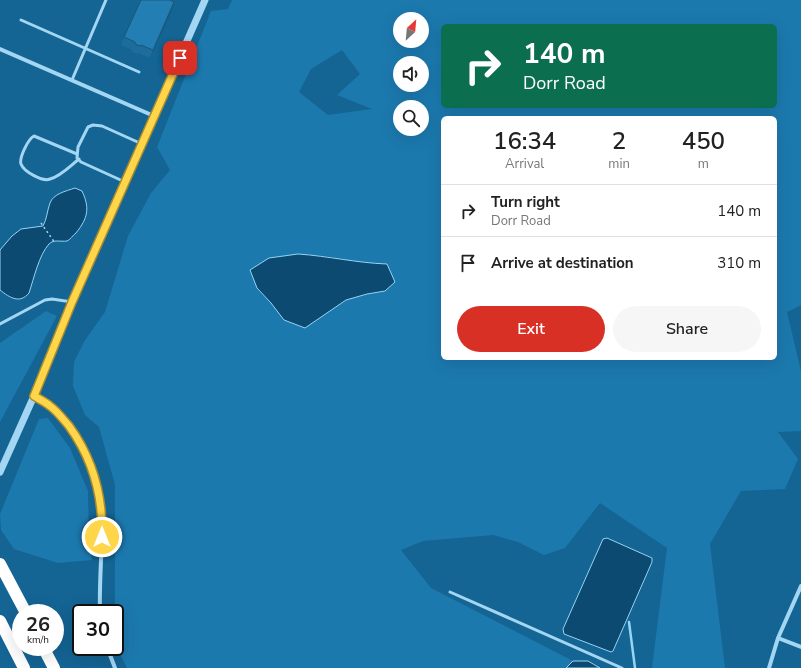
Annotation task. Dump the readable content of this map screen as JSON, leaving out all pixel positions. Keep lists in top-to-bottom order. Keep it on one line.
{"north":"top right","page":{"turn":["140 m","Dorr Road"],"eta":["16:34","Arrival","2","min","450","m"],"list":[{"name":"Turn right","note":"Dorr Road","value":"140 m"},{"name":"Arrive at destination","value":"310 m"}],"buttons":["Exit","Share"],"speed":"26 km/h","limit":"30"}}
